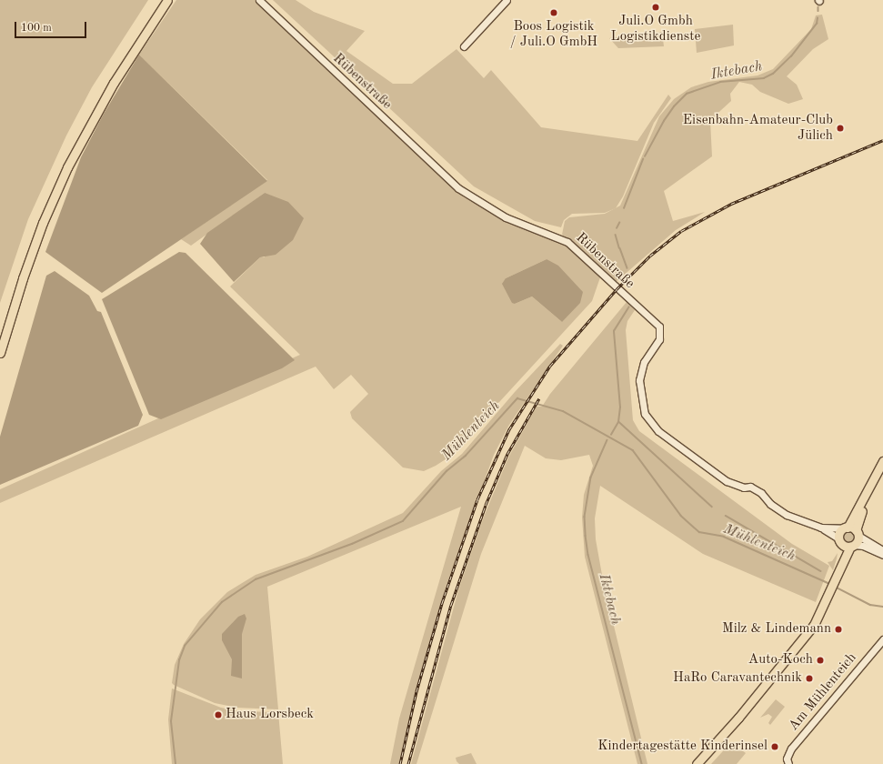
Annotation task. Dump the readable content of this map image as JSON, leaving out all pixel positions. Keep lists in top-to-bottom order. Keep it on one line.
{"streets":{"street":["Rübenstraße","Am Mühlenteich"]},"water":["Iktebach","Mühlenteich"],"places":["Juli.O Gmbh Logistikdienste","Boos Logistik / Juli.O GmbH","Eisenbahn-Amateur-Club Jülich","Milz & Lindemann","Auto-Koch","HaRo Caravantechnik","Haus Lorsbeck","Kindertagestätte Kinderinsel"],"scale_bar":"100 m"}
